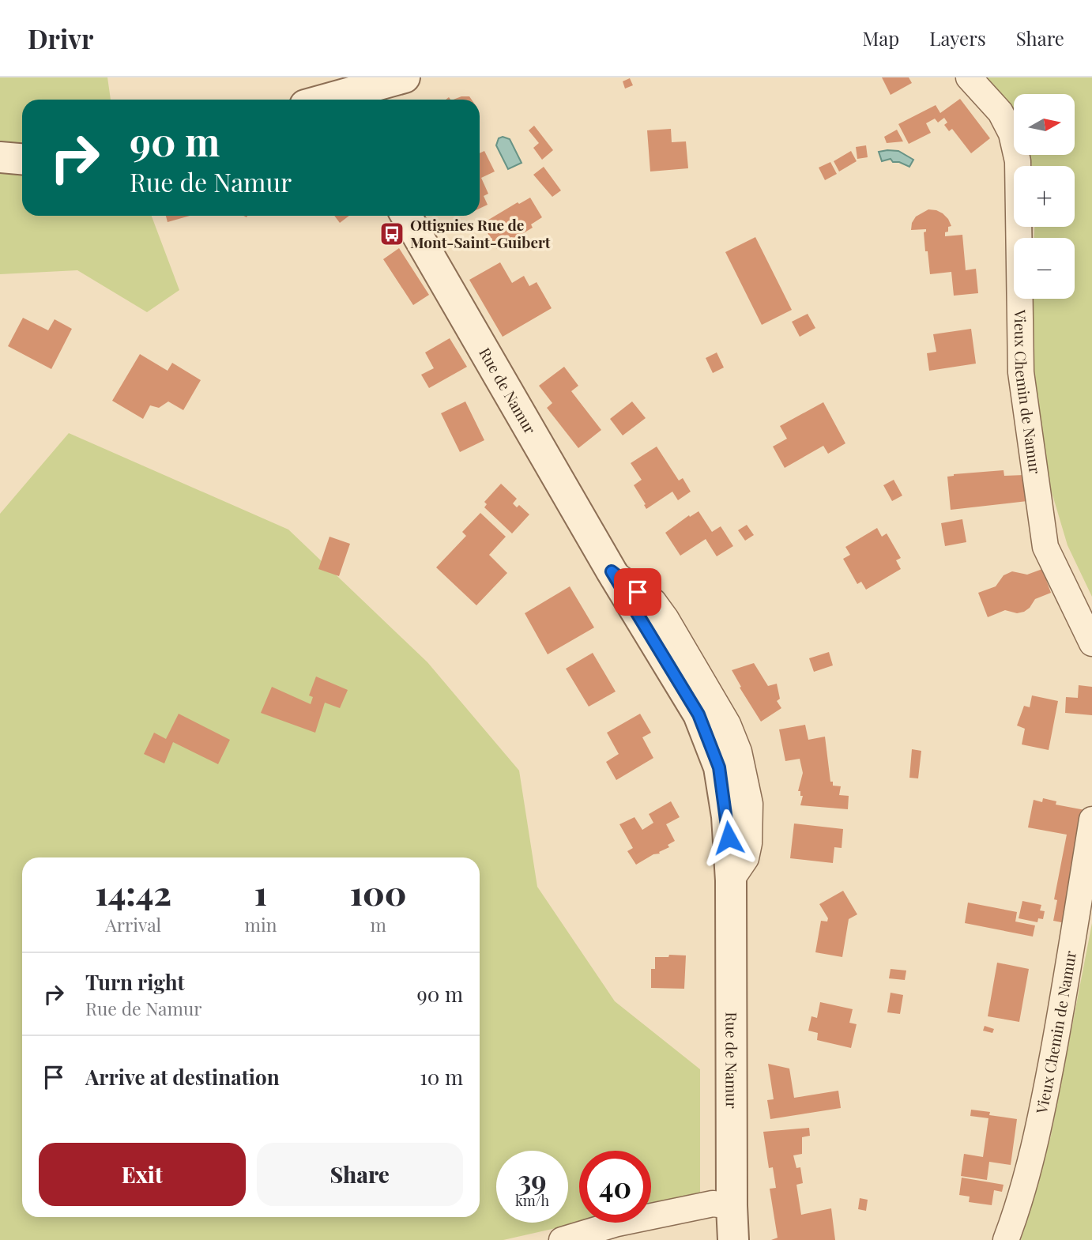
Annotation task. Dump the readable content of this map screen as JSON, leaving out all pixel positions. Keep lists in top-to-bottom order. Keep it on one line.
{"streets":{"street":["Rue de Namur","Vieux Chemin de Namur"]},"places":{"bus stop":["Ottignies Rue de Mont-Saint-Guibert"]},"north":"right","page":{"header":"Drivr","nav":["Map","Layers","Share"],"map_buttons":["+","−"],"turn":["90 m","Rue de Namur"],"eta":["14:42","Arrival","1","min","100","m"],"list":[{"name":"Turn right","note":"Rue de Namur","value":"90 m"},{"name":"Arrive at destination","value":"10 m"}],"buttons":["Exit","Share"],"speed":"39 km/h","limit":"40"}}
